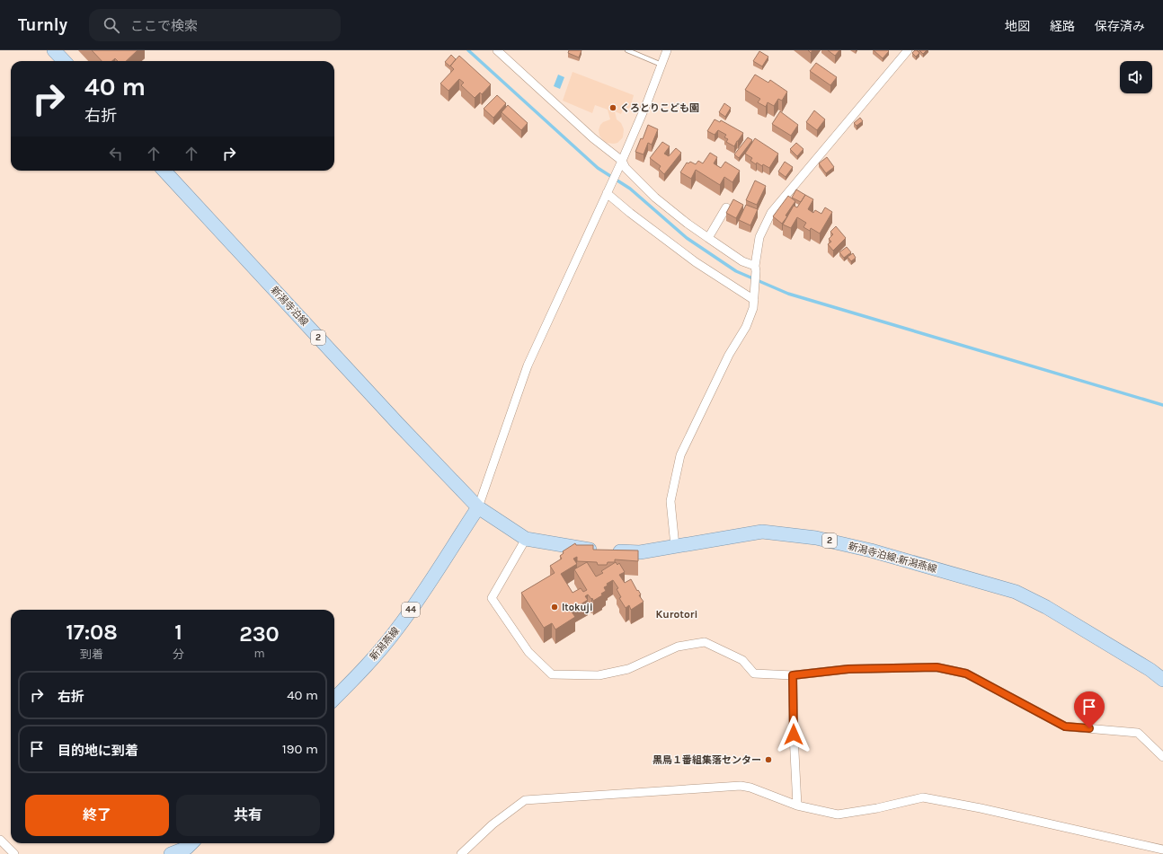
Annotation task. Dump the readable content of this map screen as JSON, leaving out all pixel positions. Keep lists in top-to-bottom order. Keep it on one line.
{"streets":{"main road":["新潟寺泊線","2","新潟寺泊線;新潟燕線","44","新潟燕線"]},"crossings":[["新潟寺泊線","新潟寺泊線;新潟燕線"],["新潟寺泊線","新潟燕線"],["新潟寺泊線;新潟燕線","新潟燕線"]],"districts":["Kurotori"],"places":["くろとりこども園","Itokuji","黒鳥１番組集落センター"],"page":{"header":"Turnly","search":"ここで検索","nav":["地図","経路","保存済み"],"turn":["40 m","右折"],"eta":["17:08","到着","1","分","230","m"],"list":[{"name":"右折","value":"40 m"},{"name":"目的地に到着","value":"190 m"}],"buttons":["終了","共有"]}}
